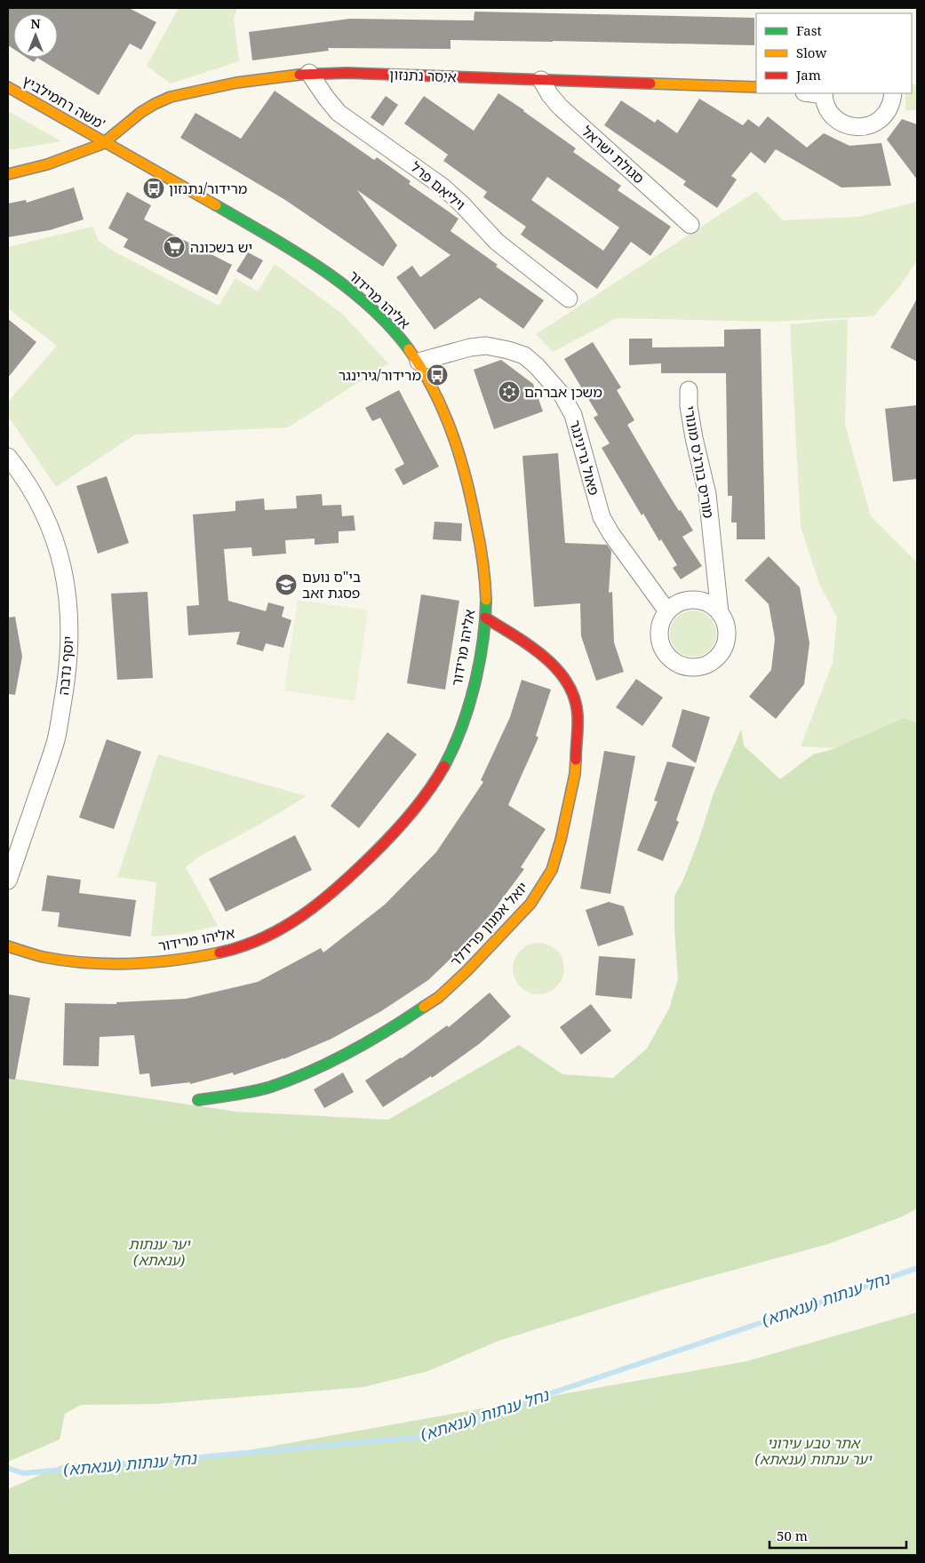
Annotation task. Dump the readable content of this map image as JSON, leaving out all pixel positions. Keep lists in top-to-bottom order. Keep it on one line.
{"streets":{"street":["איסר נתנזון","משה רחמילביץ'","סגולת ישראל","ויליאם פרל","אליהו מרידור","פאול גרינינגר","מוריס בורג'ס מונורי","יוסף נדבה","יואל אמנון פרידלר"]},"crossings":[["איסר נתנזון","משה רחמילביץ'"],["איסר נתנזון","סגולת ישראל"],["איסר נתנזון","ויליאם פרל"],["איסר נתנזון","אליהו מרידור"],["משה רחמילביץ'","אליהו מרידור"],["אליהו מרידור","פאול גרינינגר"],["אליהו מרידור","יואל אמנון פרידלר"],["פאול גרינינגר","מוריס בורג'ס מונורי"]],"water":["נחל ענתות (ענאתא)"],"parks":["יער ענתות (ענאתא)","אתר טבע עירוני יער ענתות (ענאתא)"],"places":{"bus stop":["מרידור/נתנזון","מרידור/גירינגר"],"supermarket":["יש בשכונה"],"synagogue":["משכן אברהם"],"school or university":["בי\"ס נועם פסגת זאב"]},"legend":["Fast","Slow","Jam"],"scale_bar":"50 m","north":"top"}
